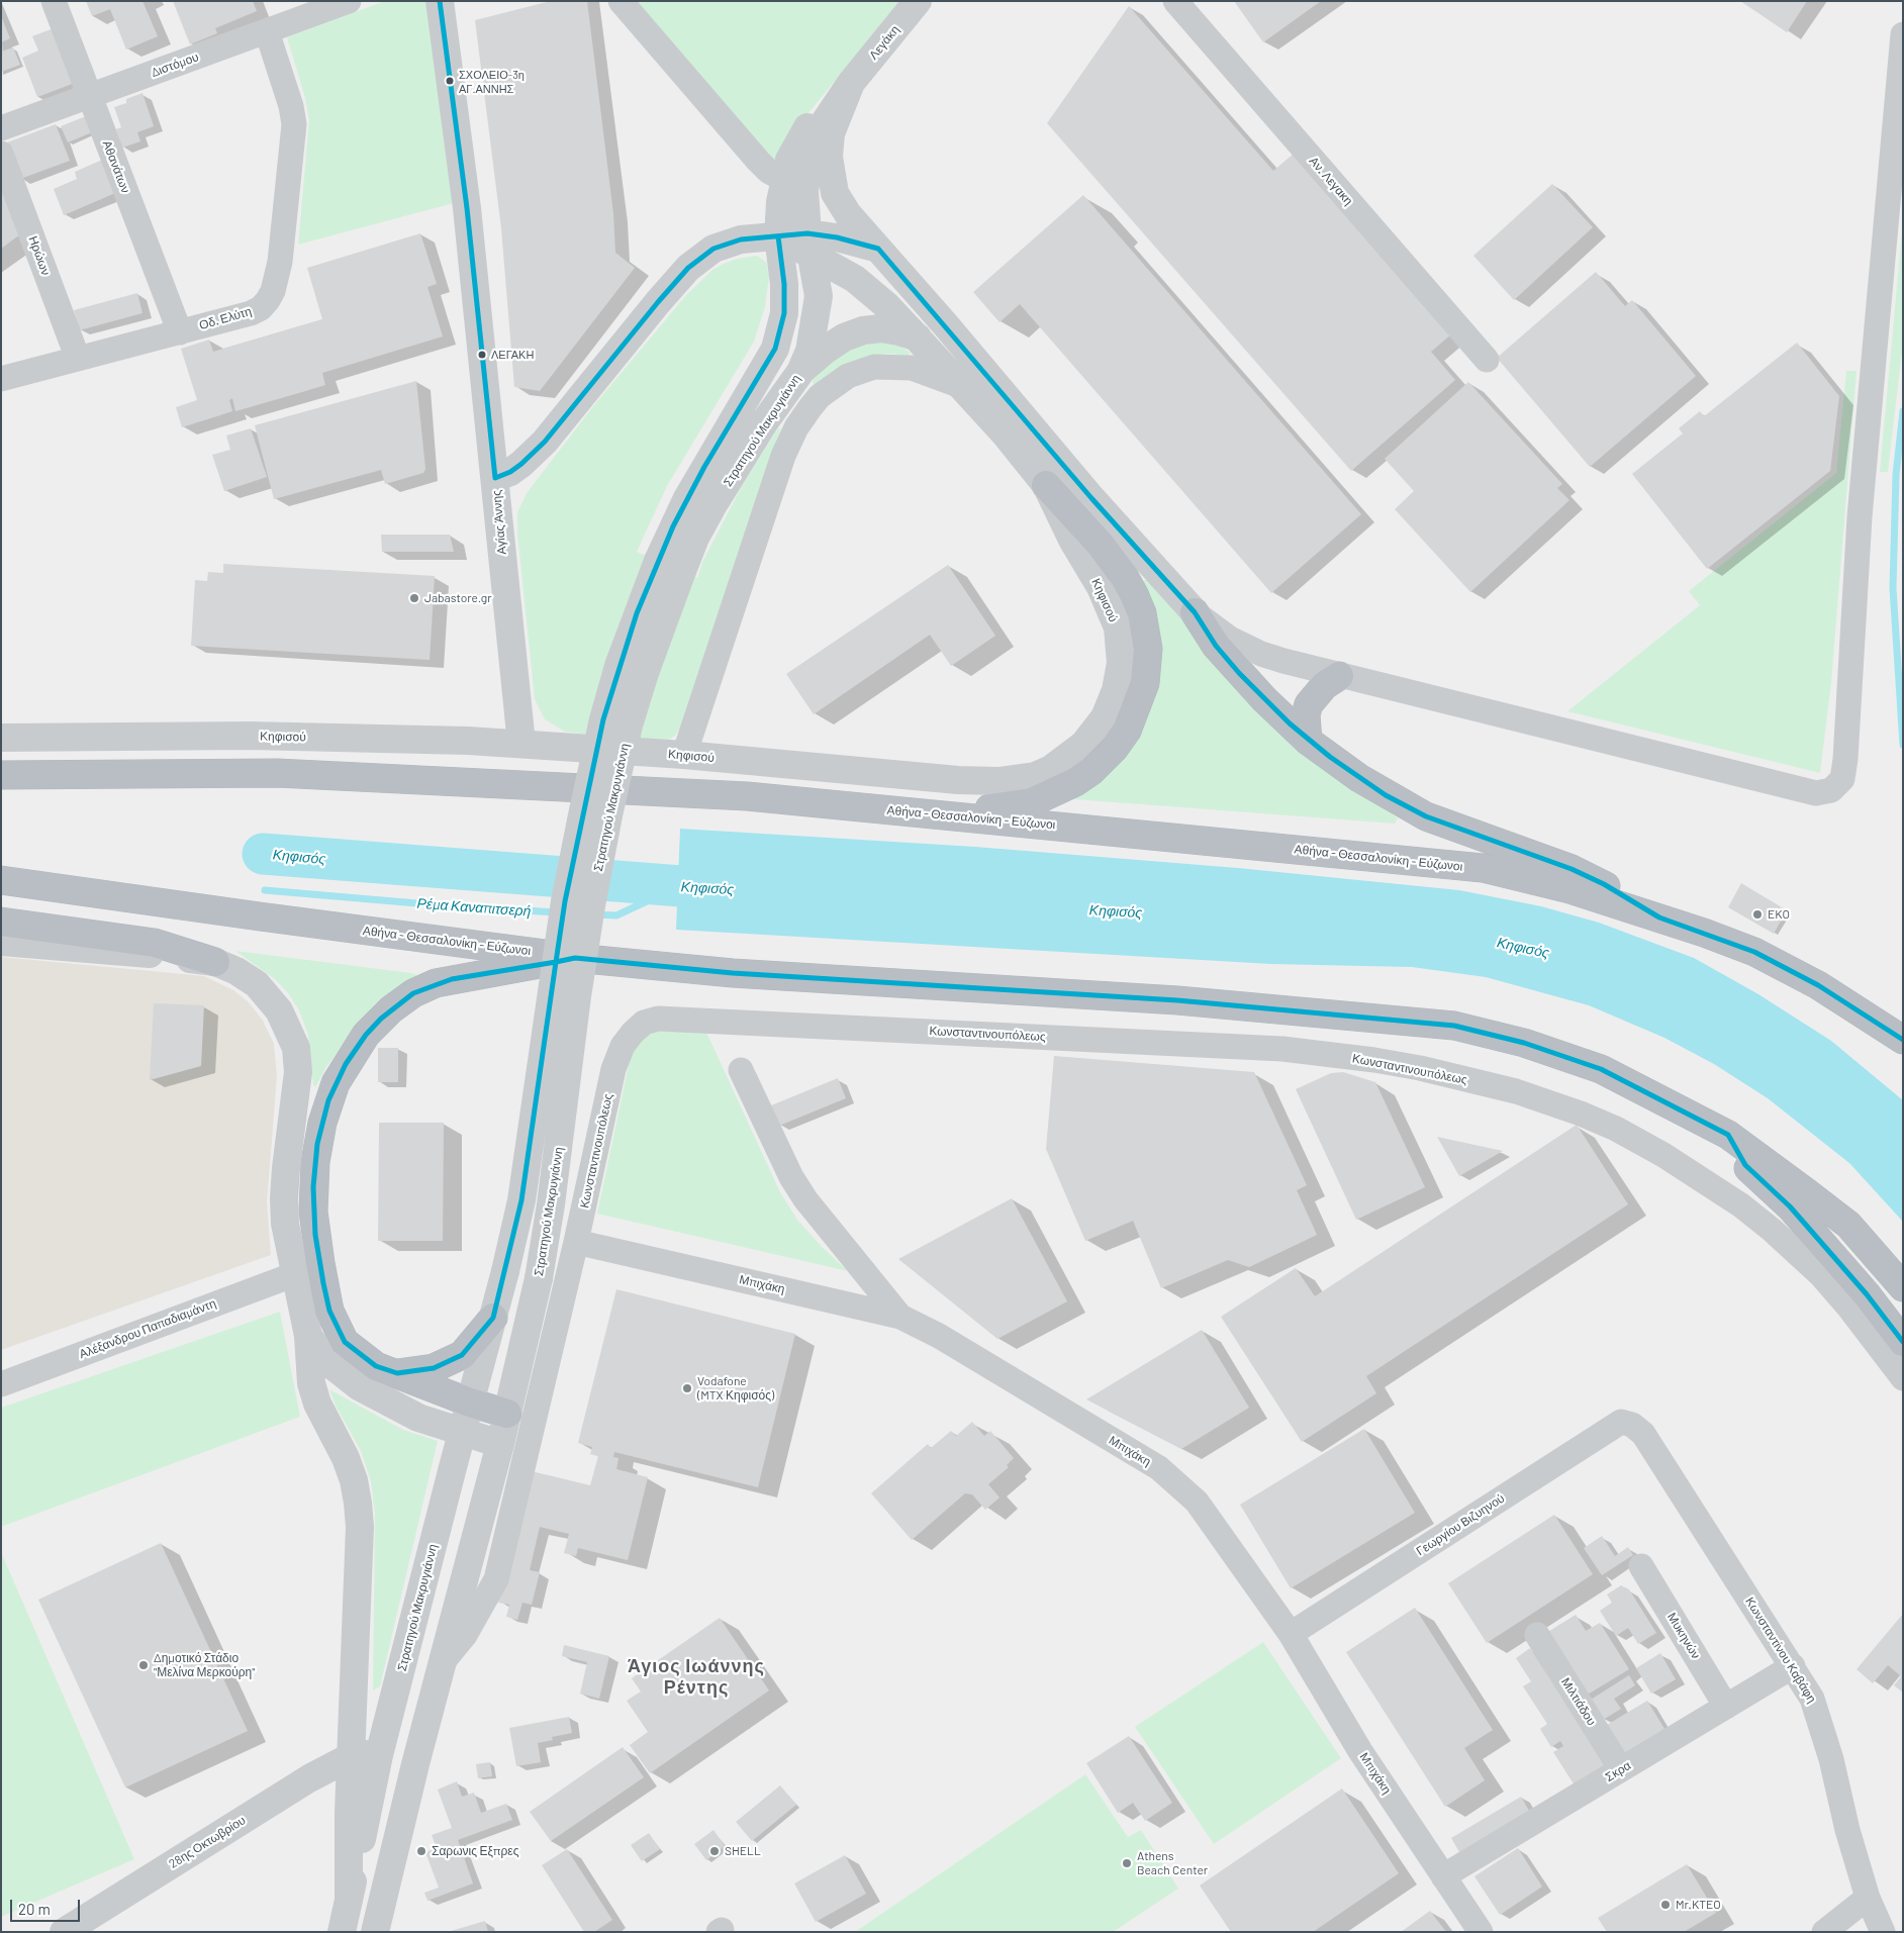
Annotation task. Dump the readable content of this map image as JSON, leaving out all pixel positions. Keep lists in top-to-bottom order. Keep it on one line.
{"streets":{"highway":["Αθήνα - Θεσσαλονίκη - Εύζωνοι"],"street":["Λεγάκη","Διστόμου","Αθανάτων","Αν. Λεγακη","Ηρώων","Οδ. Ελύτη","Στρατηγού Μακρυγιάννη","Αγίας Άννης","Κηφισού","Κωνσταντινουπόλεως","Μπιχάκη","Αλέξανδρου Παπαδιαμάντη","Γεωργίου Βιζυηνού","Μυκηνών","Κωνσταντίνου Καβάφη","Μιλτιάδου","Σκρα","28ης Οκτωβρίου"]},"crossings":[["Λεγάκη","Στρατηγού Μακρυγιάννη"],["Διστόμου","Αθανάτων"],["Διστόμου","Οδ. Ελύτη"],["Αθανάτων","Οδ. Ελύτη"],["Ηρώων","Οδ. Ελύτη"],["Στρατηγού Μακρυγιάννη","Κηφισού"],["Στρατηγού Μακρυγιάννη","Κωνσταντινουπόλεως"],["Αγίας Άννης","Κηφισού"],["Κωνσταντινουπόλεως","Μπιχάκη"],["Μπιχάκη","Γεωργίου Βιζυηνού"],["Μπιχάκη","Σκρα"],["Γεωργίου Βιζυηνού","Κωνσταντίνου Καβάφη"],["Μυκηνών","Σκρα"],["Κωνσταντίνου Καβάφη","Σκρα"],["Μιλτιάδου","Σκρα"]],"districts":["Άγιος Ιωάννης Ρέντης"],"water":["Κηφισός","Ρέμα Καναπιτσερή"],"places":["ΣΧΟΛΕΙΟ-3η ΑΓ.ΑΝΝΗΣ","ΛΕΓΑΚΗ","Jabastore.gr","EKO","Vodafone (MTX Κηφισός)","Δημοτικό Στάδιο \"Μελίνα Μερκούρη\"","Σαρωνις Εξπρες","SHELL","Athens Beach Center","Mr.KTEO"],"scale_bar":"20 m"}
